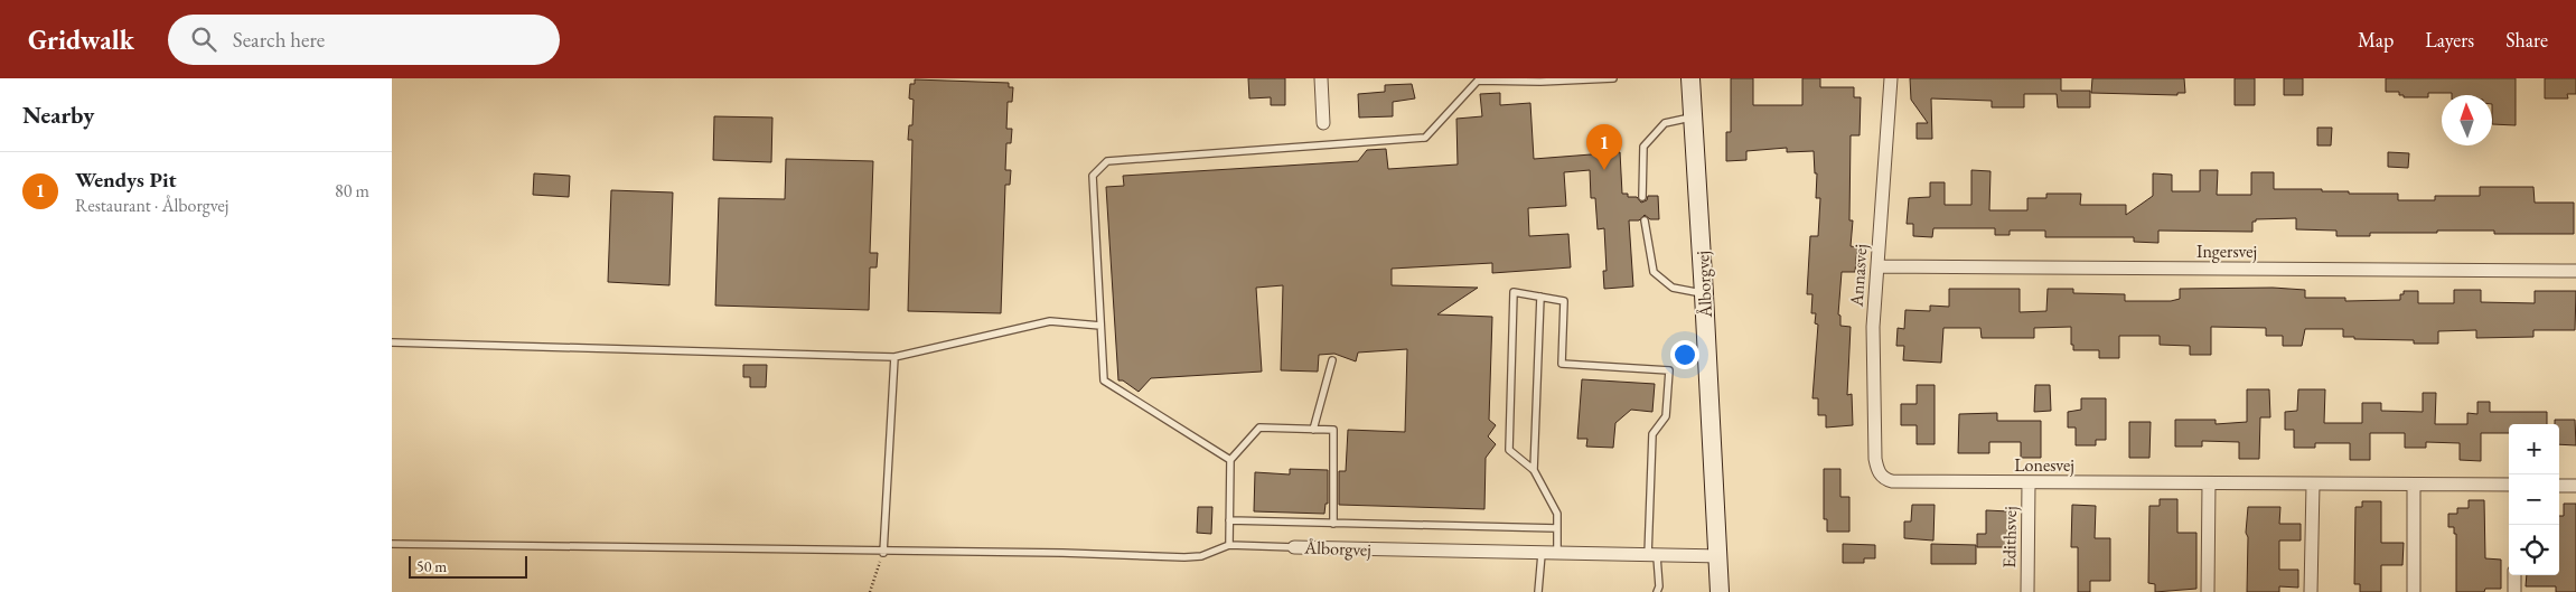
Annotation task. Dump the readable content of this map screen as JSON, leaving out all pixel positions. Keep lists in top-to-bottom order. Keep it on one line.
{"streets":{"main road":["Ålborgvej"],"street":["Ingersvej","Annasvej","Lonesvej","Edithsvej"]},"crossings":[["Ingersvej","Annasvej"],["Annasvej","Lonesvej"],["Lonesvej","Edithsvej"]],"scale_bar":"50 m","north":"top","page":{"header":"Gridwalk","search":"Search here","nav":["Map","Layers","Share"],"heading":"Nearby","pins":"1","list":[{"mark":"1","name":"Wendys Pit","note":"Restaurant · Ålborgvej","value":"80 m"}],"map_buttons":["+","−"],"scale":"50 m"}}
